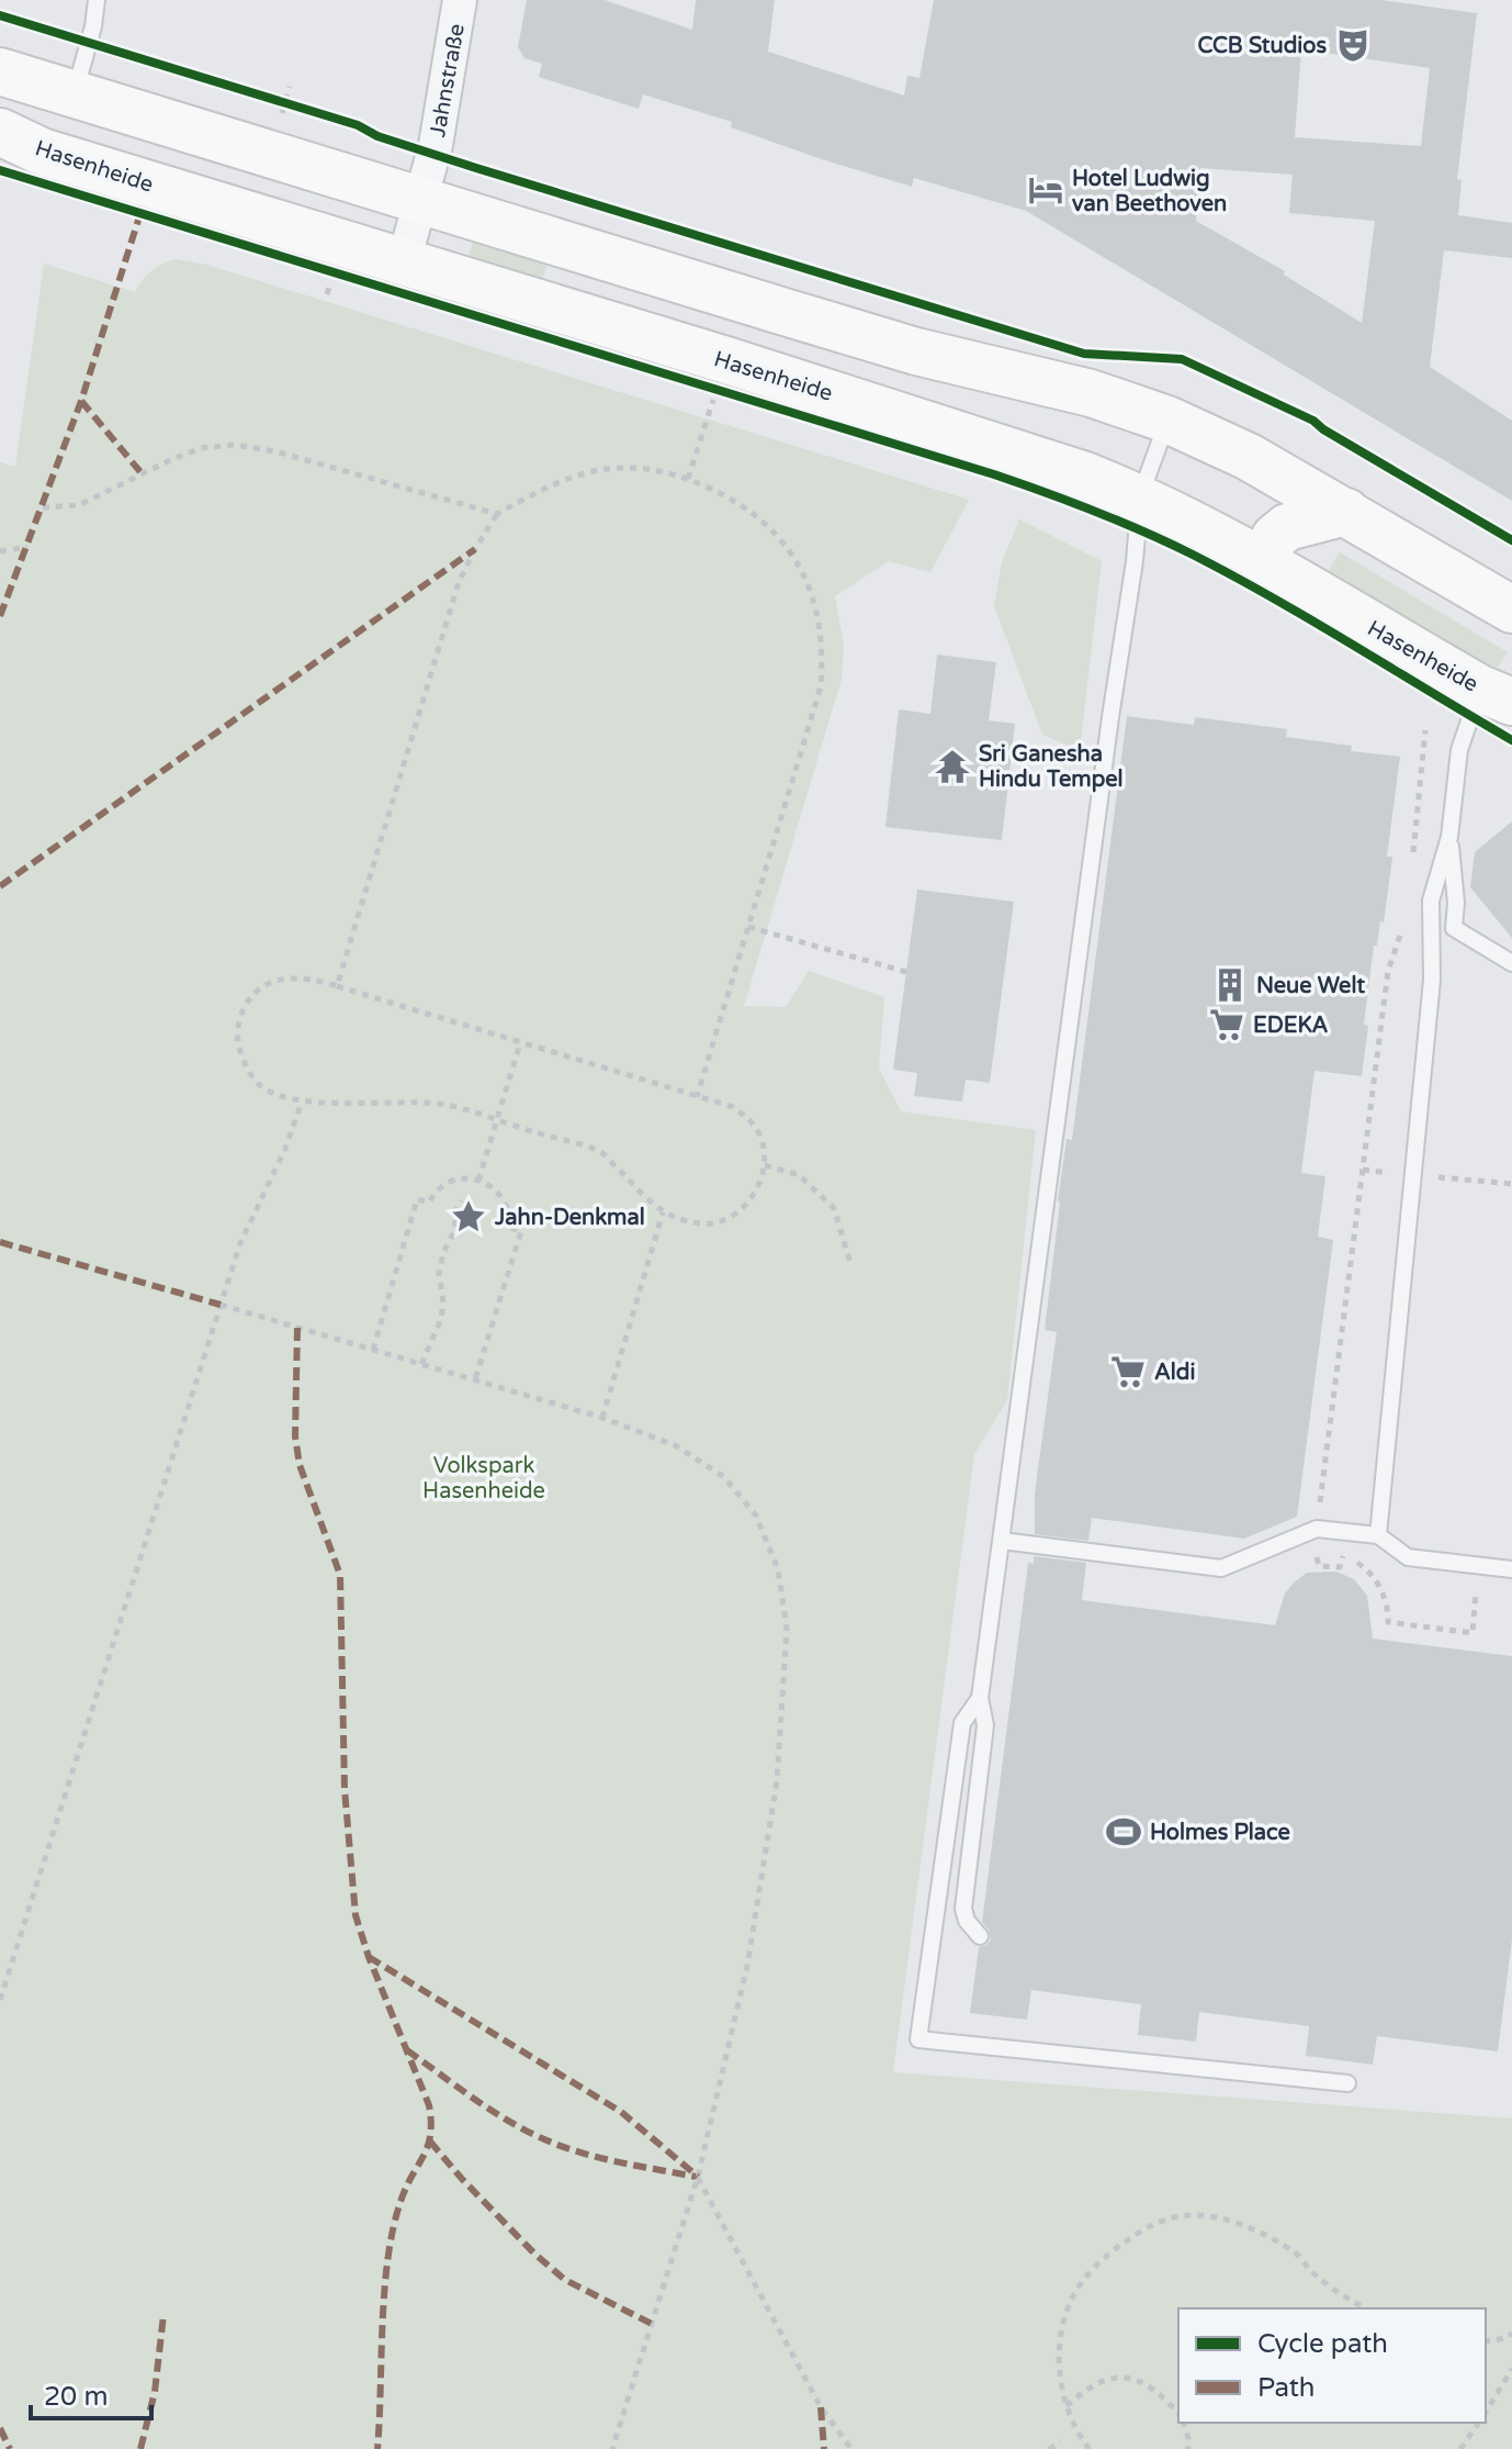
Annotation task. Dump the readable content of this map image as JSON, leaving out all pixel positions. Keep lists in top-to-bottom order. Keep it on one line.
{"streets":{"main road":["Hasenheide"],"street":["Jahnstraße"]},"crossings":[["Jahnstraße","Hasenheide"]],"parks":["Volkspark Hasenheide"],"places":{"theatre":["CCB Studios"],"hotel":["Hotel Ludwig van Beethoven"],"temple":["Sri Ganesha Hindu Tempel"],"building":["Neue Welt"],"supermarket":["EDEKA","Aldi"],"place":["Jahn-Denkmal"],"sports":["Holmes Place"]},"legend":["Cycle path","Path"],"scale_bar":"20 m"}
